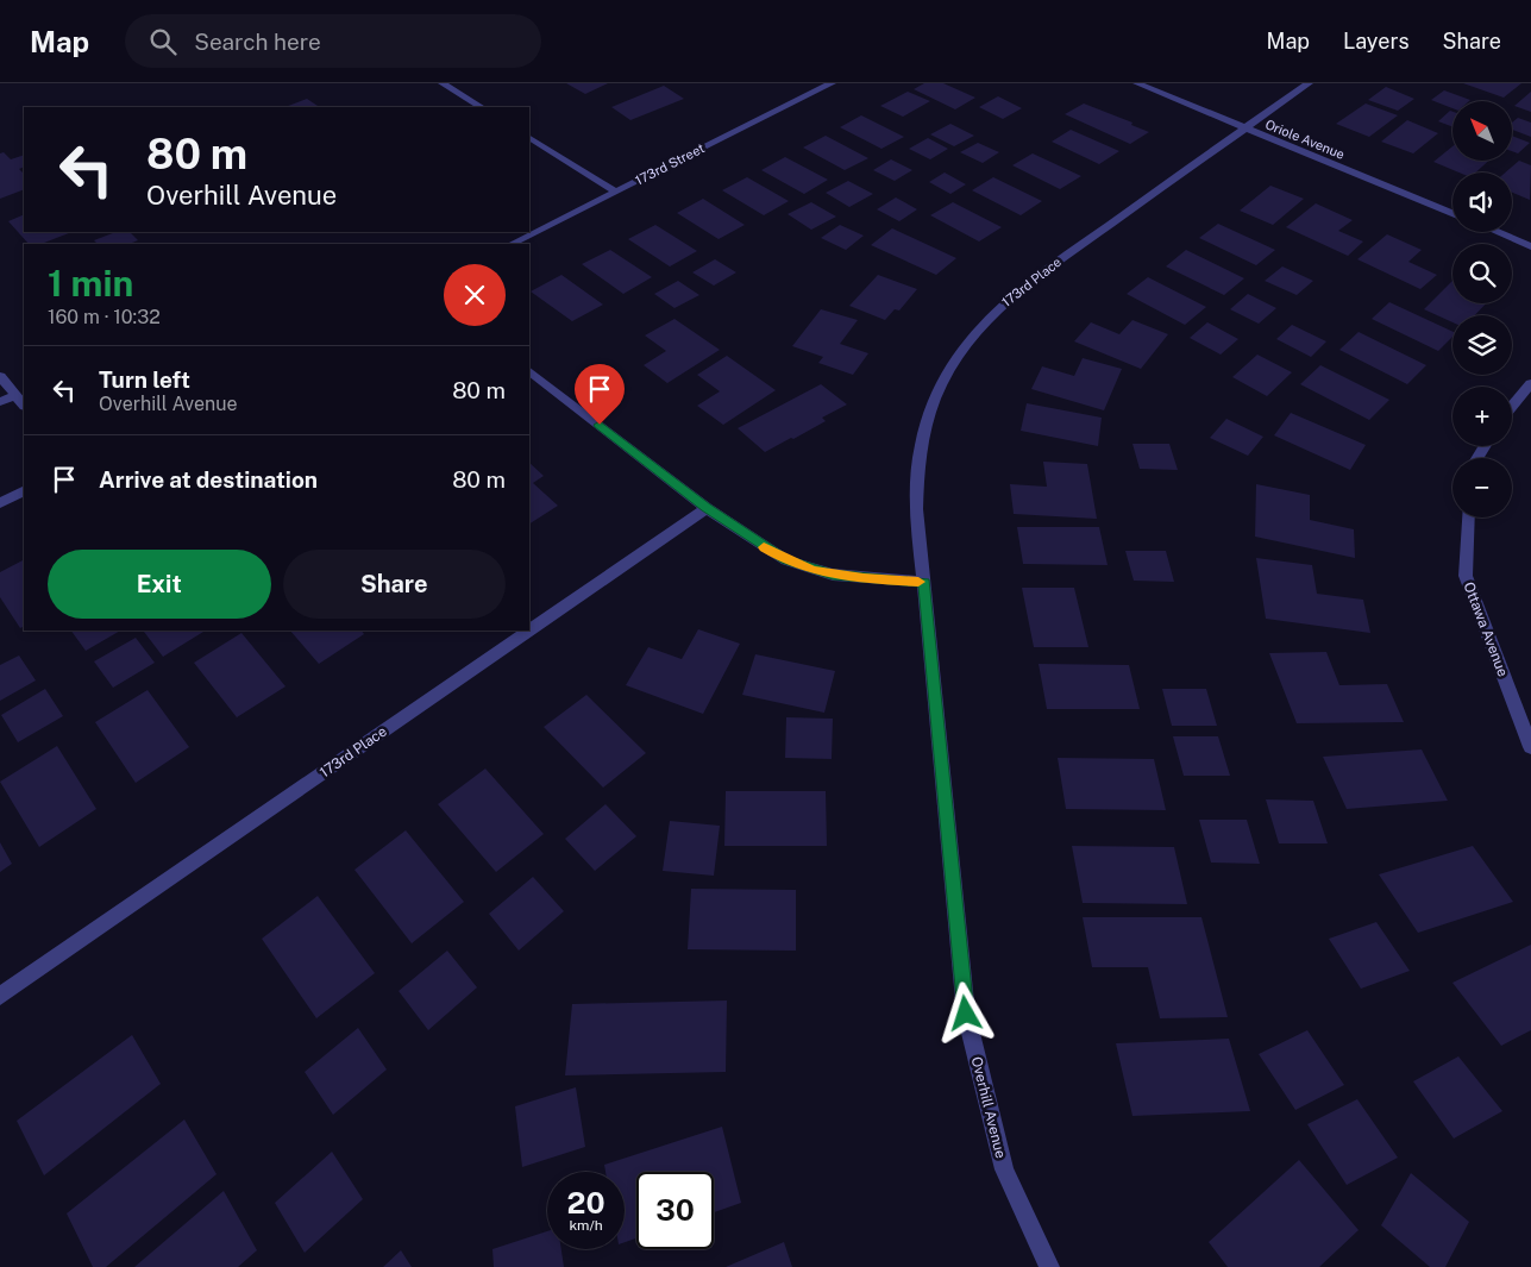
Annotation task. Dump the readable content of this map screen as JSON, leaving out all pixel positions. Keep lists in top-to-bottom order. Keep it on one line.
{"streets":{"street":["Oriole Avenue","173rd Street","173rd Place","Ottawa Avenue","Overhill Avenue"]},"crossings":[["Oriole Avenue","173rd Place"],["173rd Place","Overhill Avenue"]],"north":"top left","page":{"header":"Map","search":"Search here","nav":["Map","Layers","Share"],"map_buttons":["+","−"],"turn":["80 m","Overhill Avenue"],"heading":["1 min","160 m · 10:32"],"list":[{"name":"Turn left","note":"Overhill Avenue","value":"80 m"},{"name":"Arrive at destination","value":"80 m"}],"buttons":["Exit","Share"],"speed":"20 km/h","limit":"30"}}
